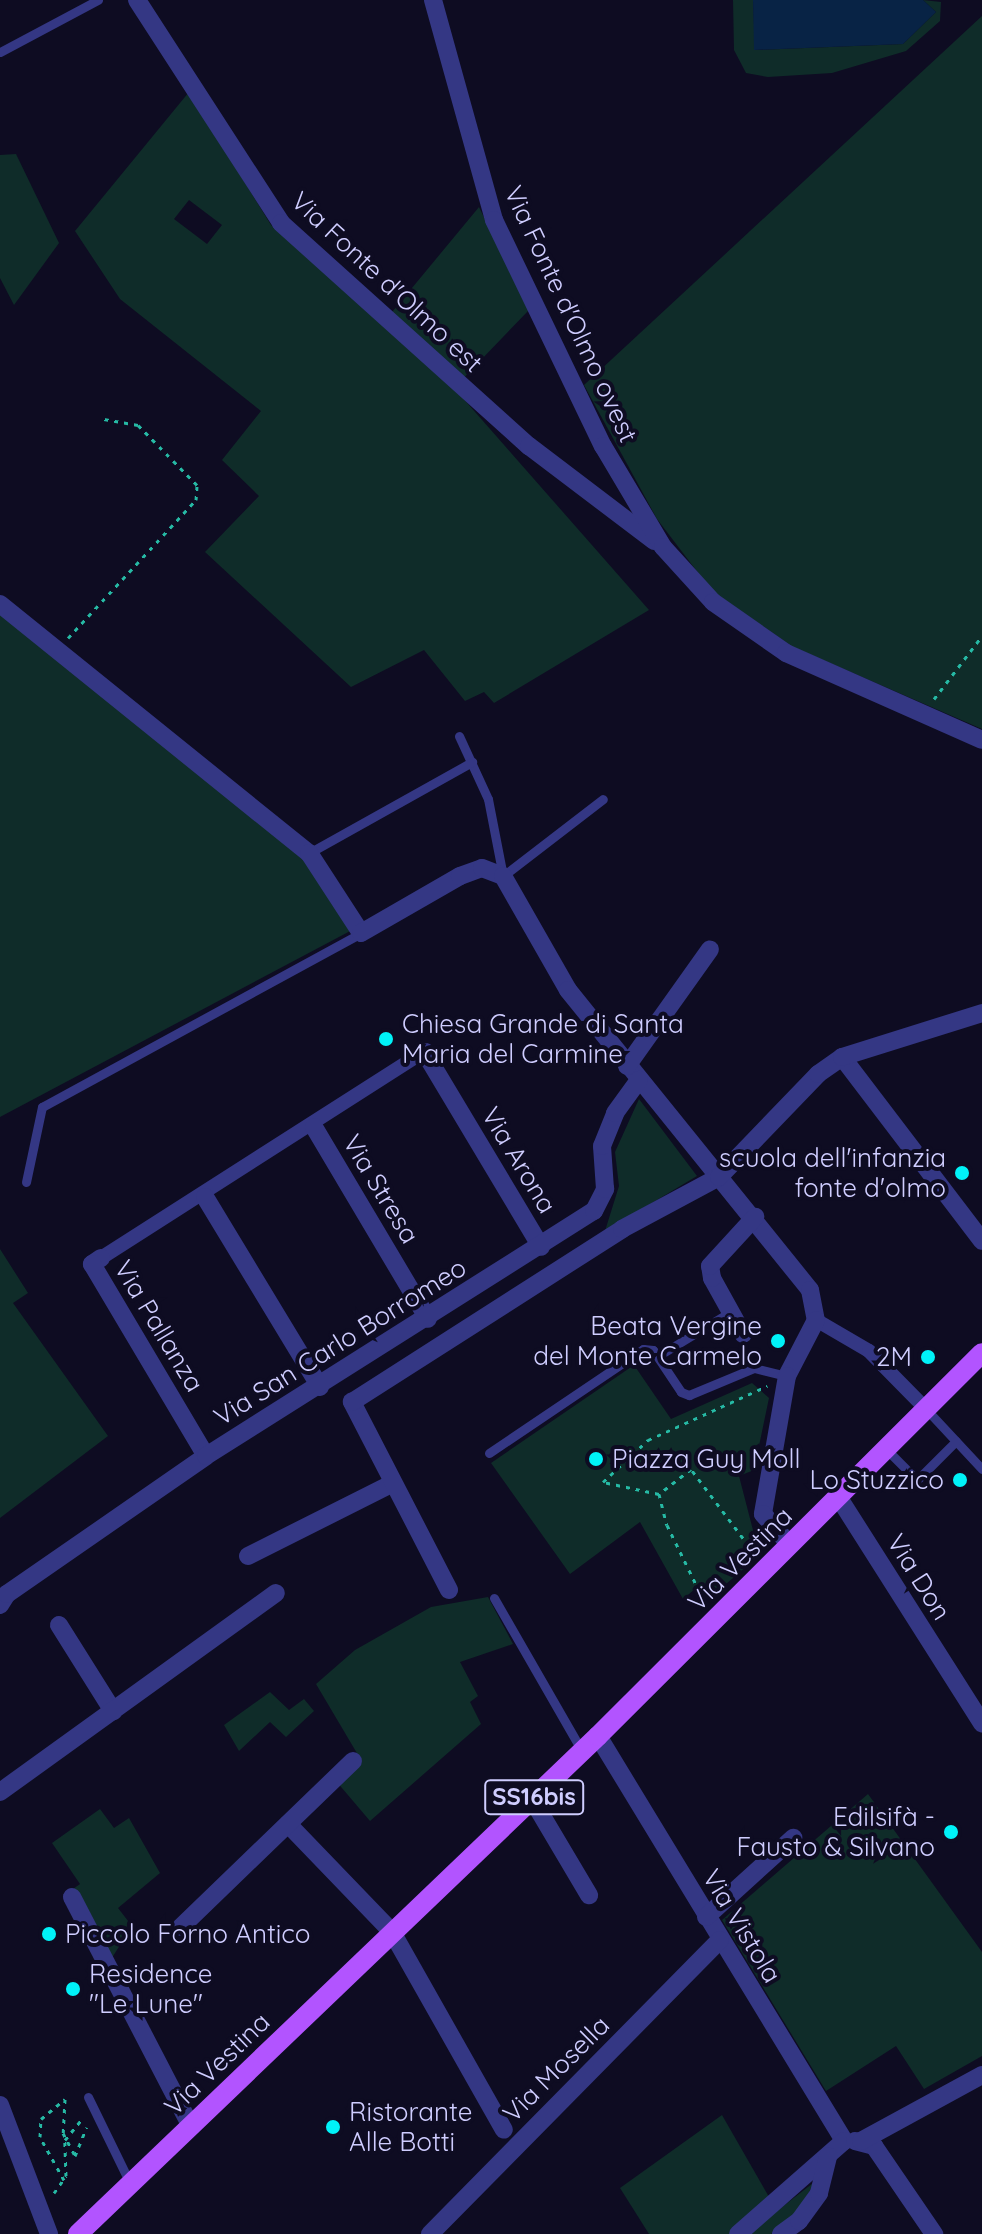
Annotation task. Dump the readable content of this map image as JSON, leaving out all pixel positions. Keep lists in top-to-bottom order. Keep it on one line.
{"streets":{"main road":["Via Vestina","SS16bis"],"street":["Via Fonte d'Olmo est","Via Fonte d'Olmo ovest","Via Arona","Via Stresa","Via Pallanza","Via San Carlo Borromeo","Via Don","Via Vistola","Via Mosella"]},"crossings":[["Via Fonte d'Olmo est","Via Fonte d'Olmo ovest"],["Via Arona","Via San Carlo Borromeo"],["Via Stresa","Via San Carlo Borromeo"],["Via Pallanza","Via San Carlo Borromeo"],["Via Vestina","Via Don"],["Via Vestina","Via Vistola"],["Via Vistola","Via Mosella"]],"places":["Chiesa Grande di Santa Maria del Carmine","scuola dell'infanzia fonte d'olmo","Beata Vergine del Monte Carmelo","2M","Piazza Guy Moll","Lo Stuzzico","Edilsifà - Fausto & Silvano","Piccolo Forno Antico","Residence \"Le Lune\"","Ristorante Alle Botti"]}
